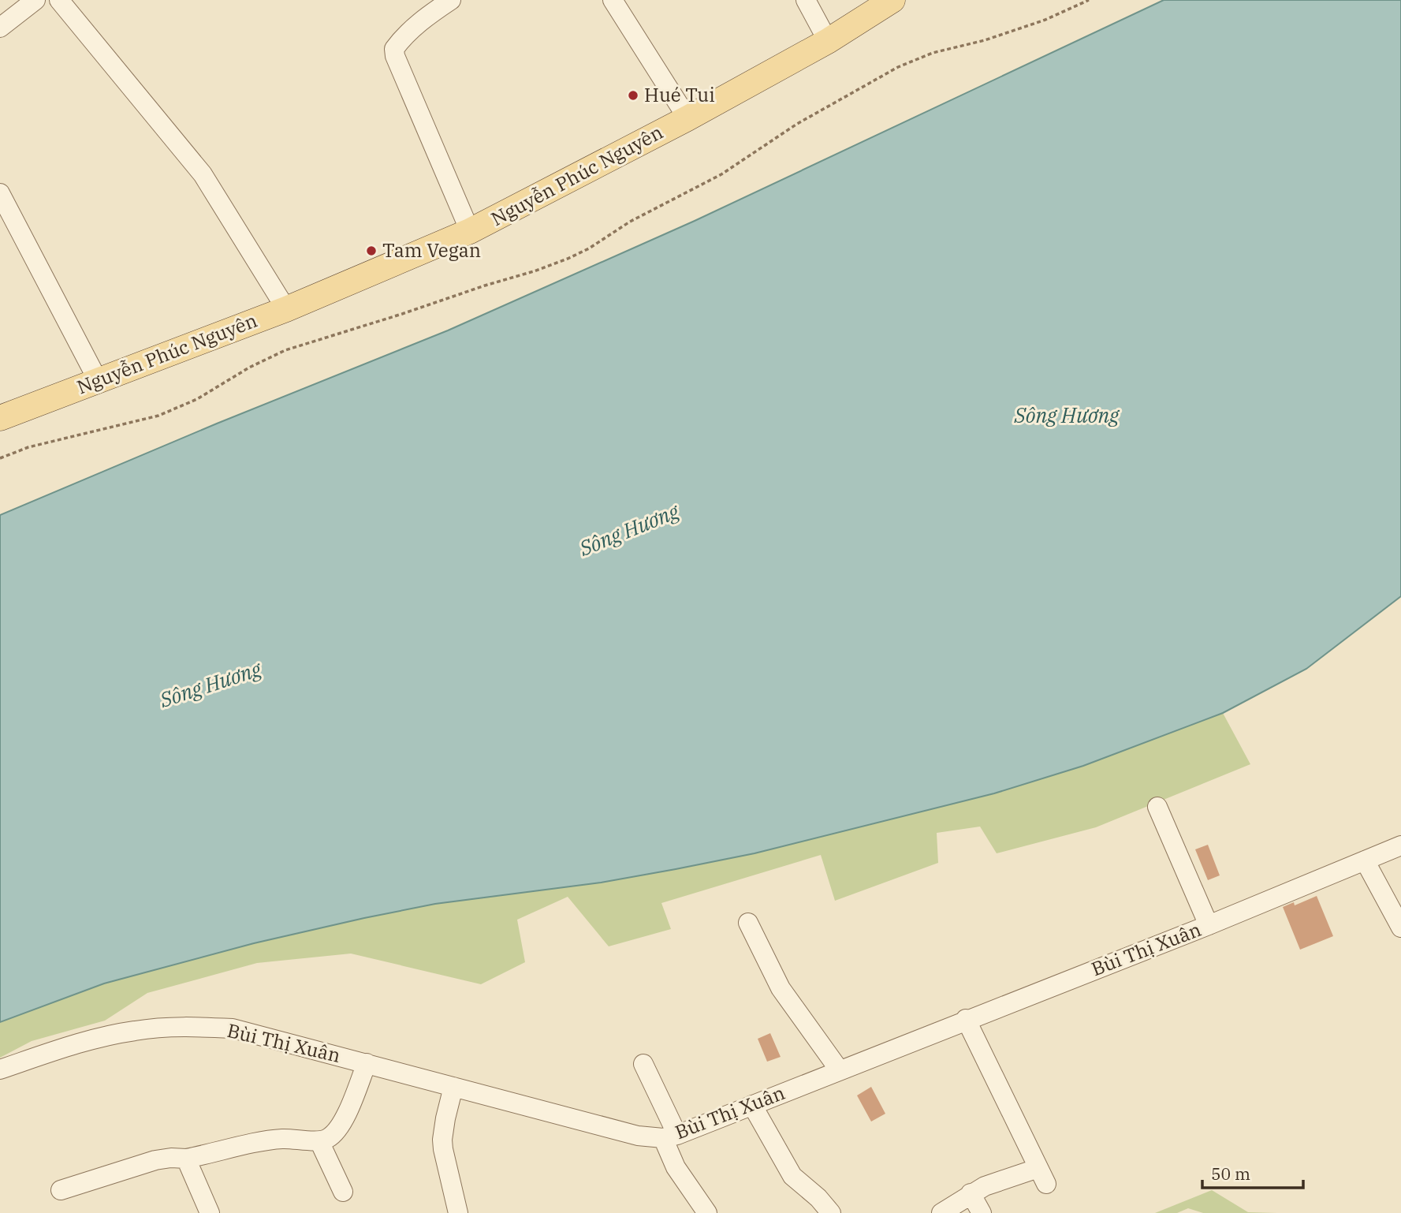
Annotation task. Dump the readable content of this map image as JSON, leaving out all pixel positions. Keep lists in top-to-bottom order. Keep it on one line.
{"streets":{"main road":["Nguyễn Phúc Nguyên"],"street":["Bùi Thị Xuân"]},"water":["Sông Hương"],"places":["Hué Tui","Tam Vegan"],"scale_bar":"50 m"}
